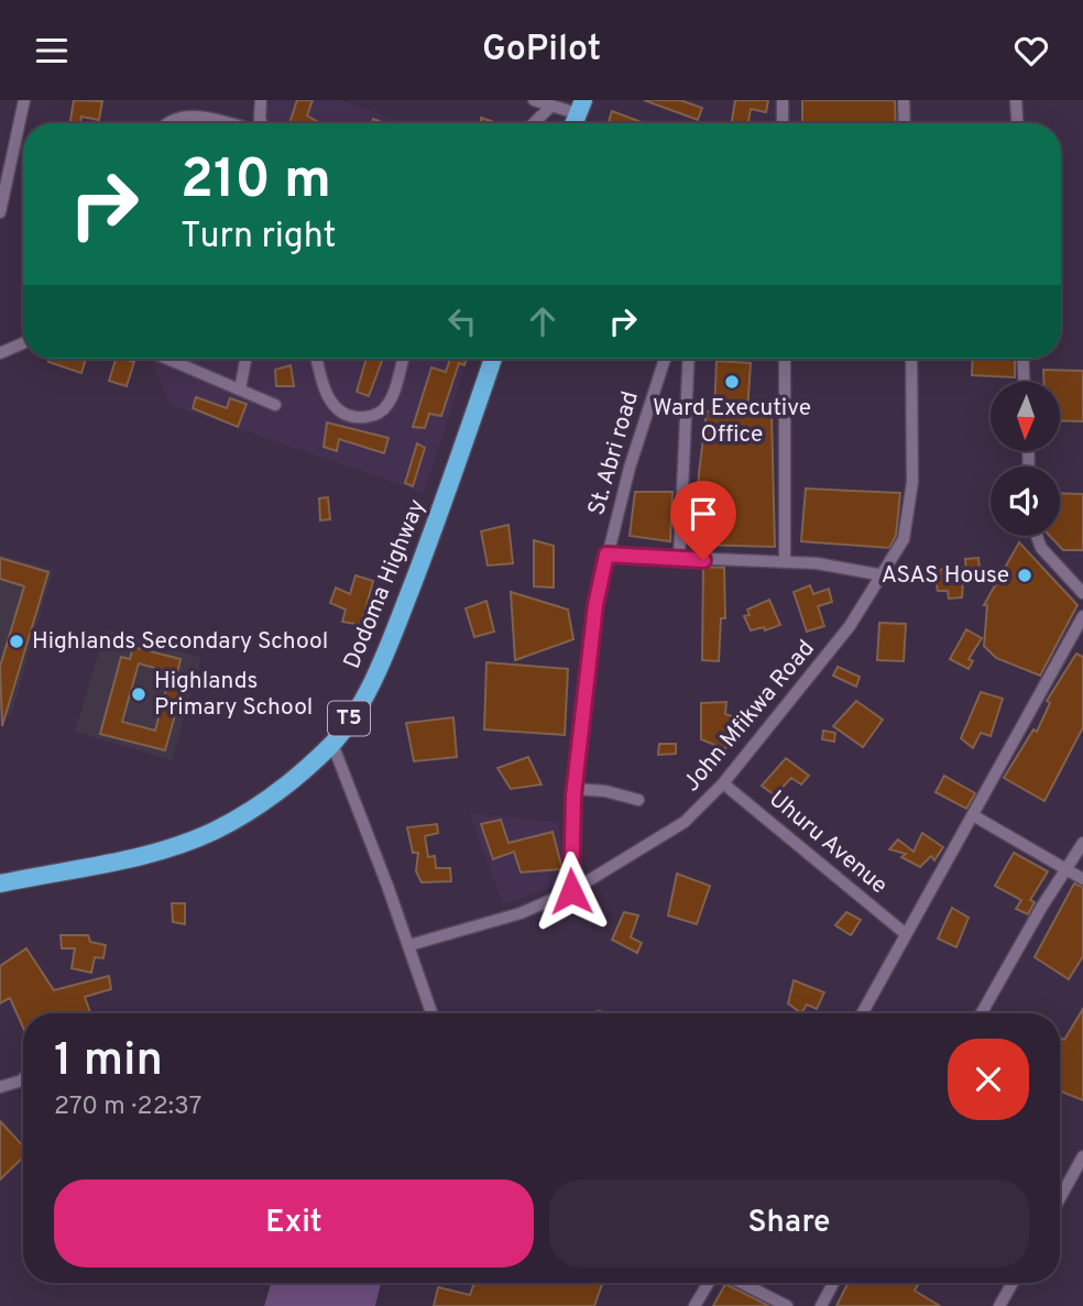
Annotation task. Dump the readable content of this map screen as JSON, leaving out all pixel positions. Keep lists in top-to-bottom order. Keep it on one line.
{"streets":{"highway":["Dodoma Highway","T5"],"street":["St. Abri road","John Mfikwa Road","Uhuru Avenue"]},"crossings":[["St. Abri road","John Mfikwa Road"],["John Mfikwa Road","Uhuru Avenue"]],"places":["Ward Executive Office","ASAS House","Highlands Secondary School","Highlands Primary School"],"north":"bottom","page":{"header":"GoPilot","turn":["210 m","Turn right"],"heading":["1 min","270 m · 22:37"],"buttons":["Exit","Share"]}}
